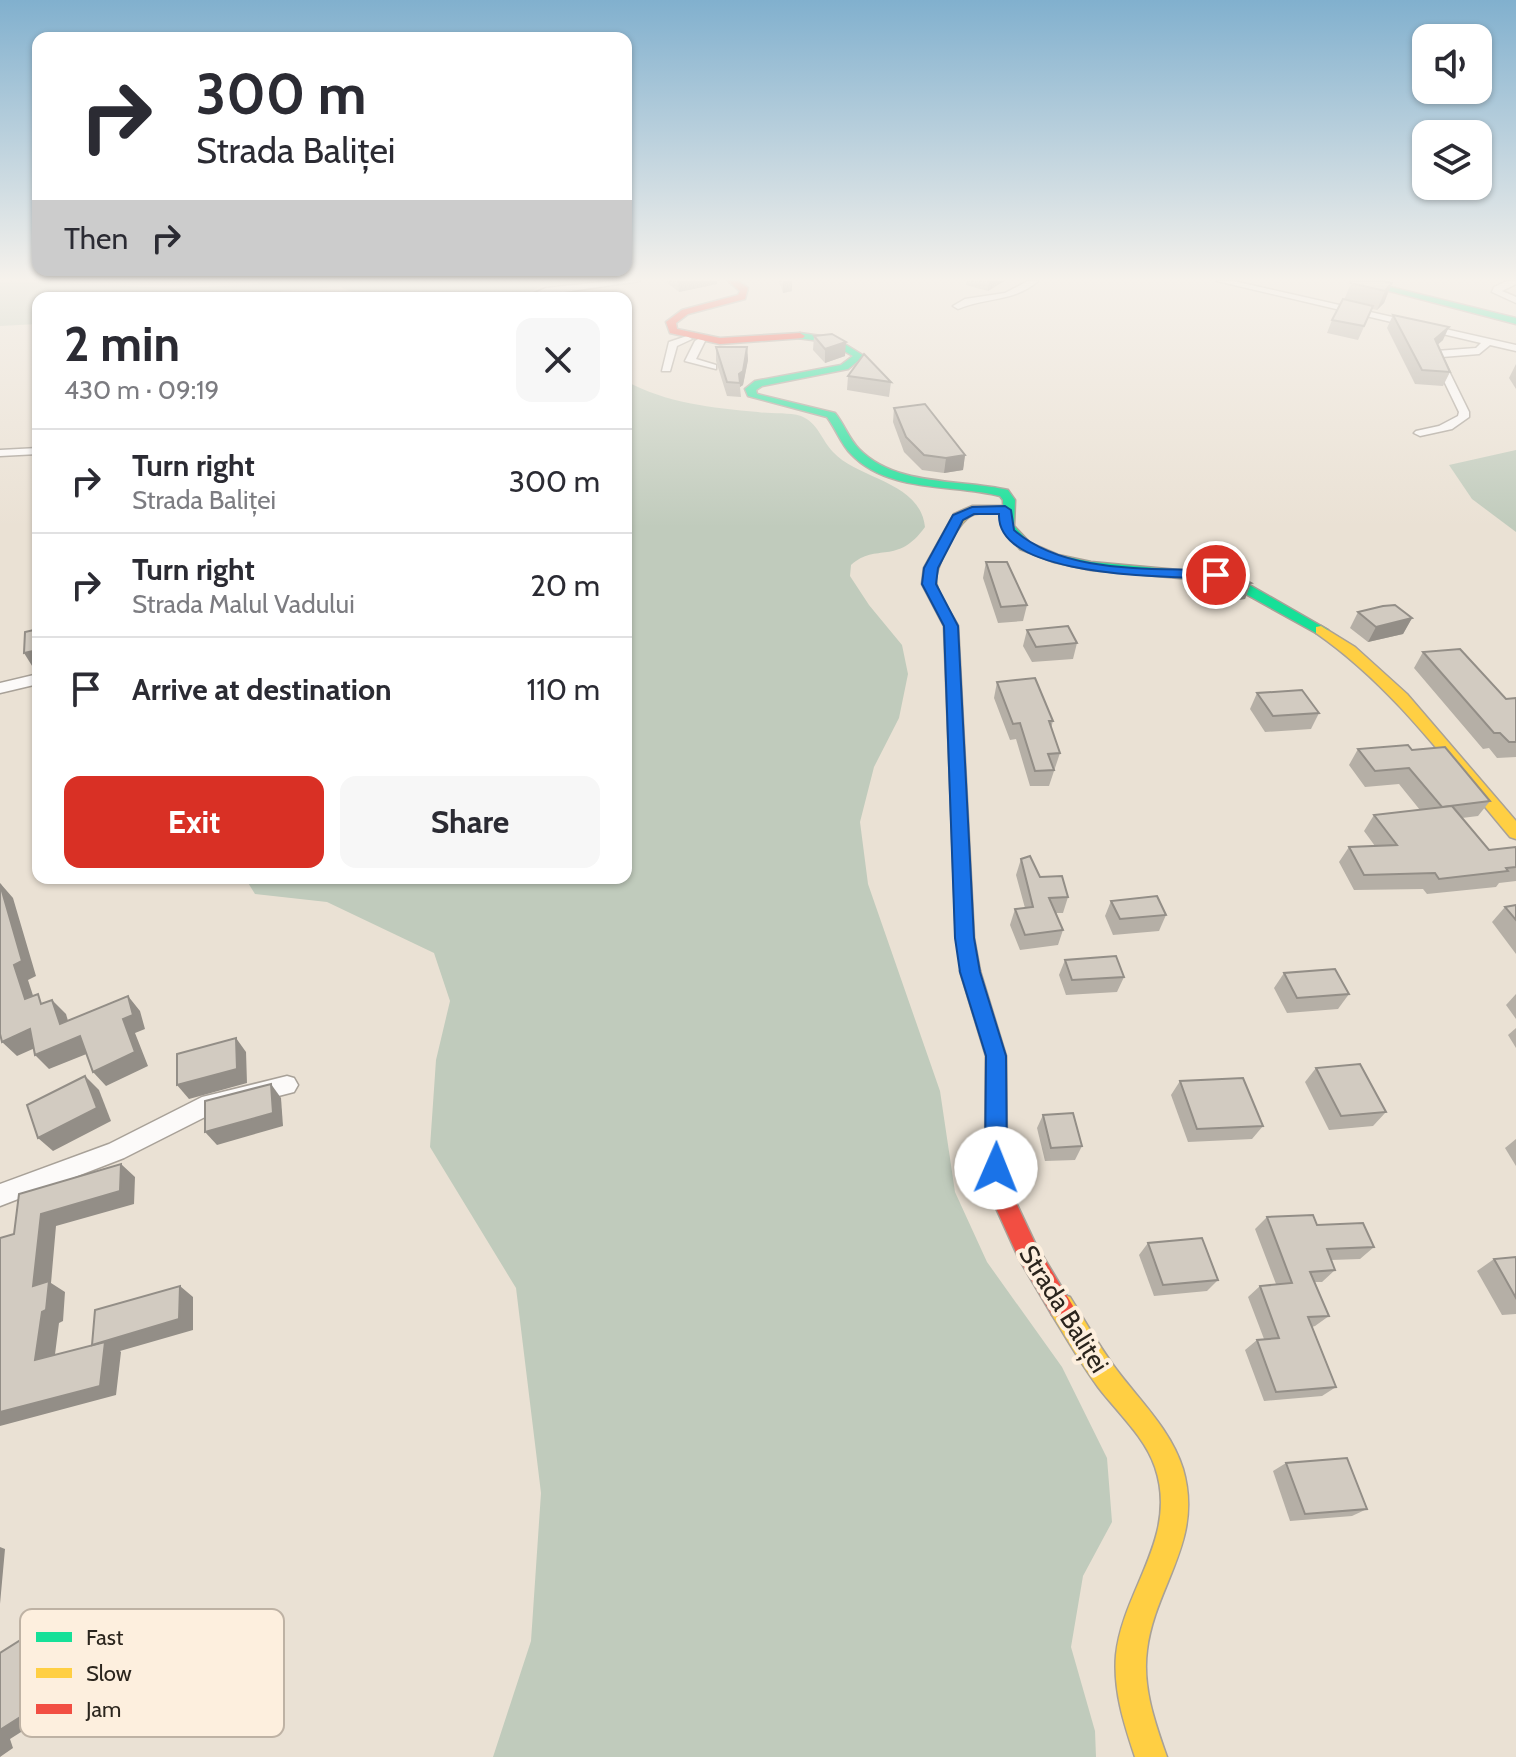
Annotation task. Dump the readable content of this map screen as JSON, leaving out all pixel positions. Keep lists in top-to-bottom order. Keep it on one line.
{"streets":{"main road":["Strada Baliței"]},"legend":["Fast","Slow","Jam"],"page":{"turn":["300 m","Strada Baliței"],"then":"Then","heading":["2 min","430 m · 09:19"],"list":[{"name":"Turn right","note":"Strada Baliței","value":"300 m"},{"name":"Turn right","note":"Strada Malul Vadului","value":"20 m"},{"name":"Arrive at destination","value":"110 m"}],"buttons":["Exit","Share"]}}
